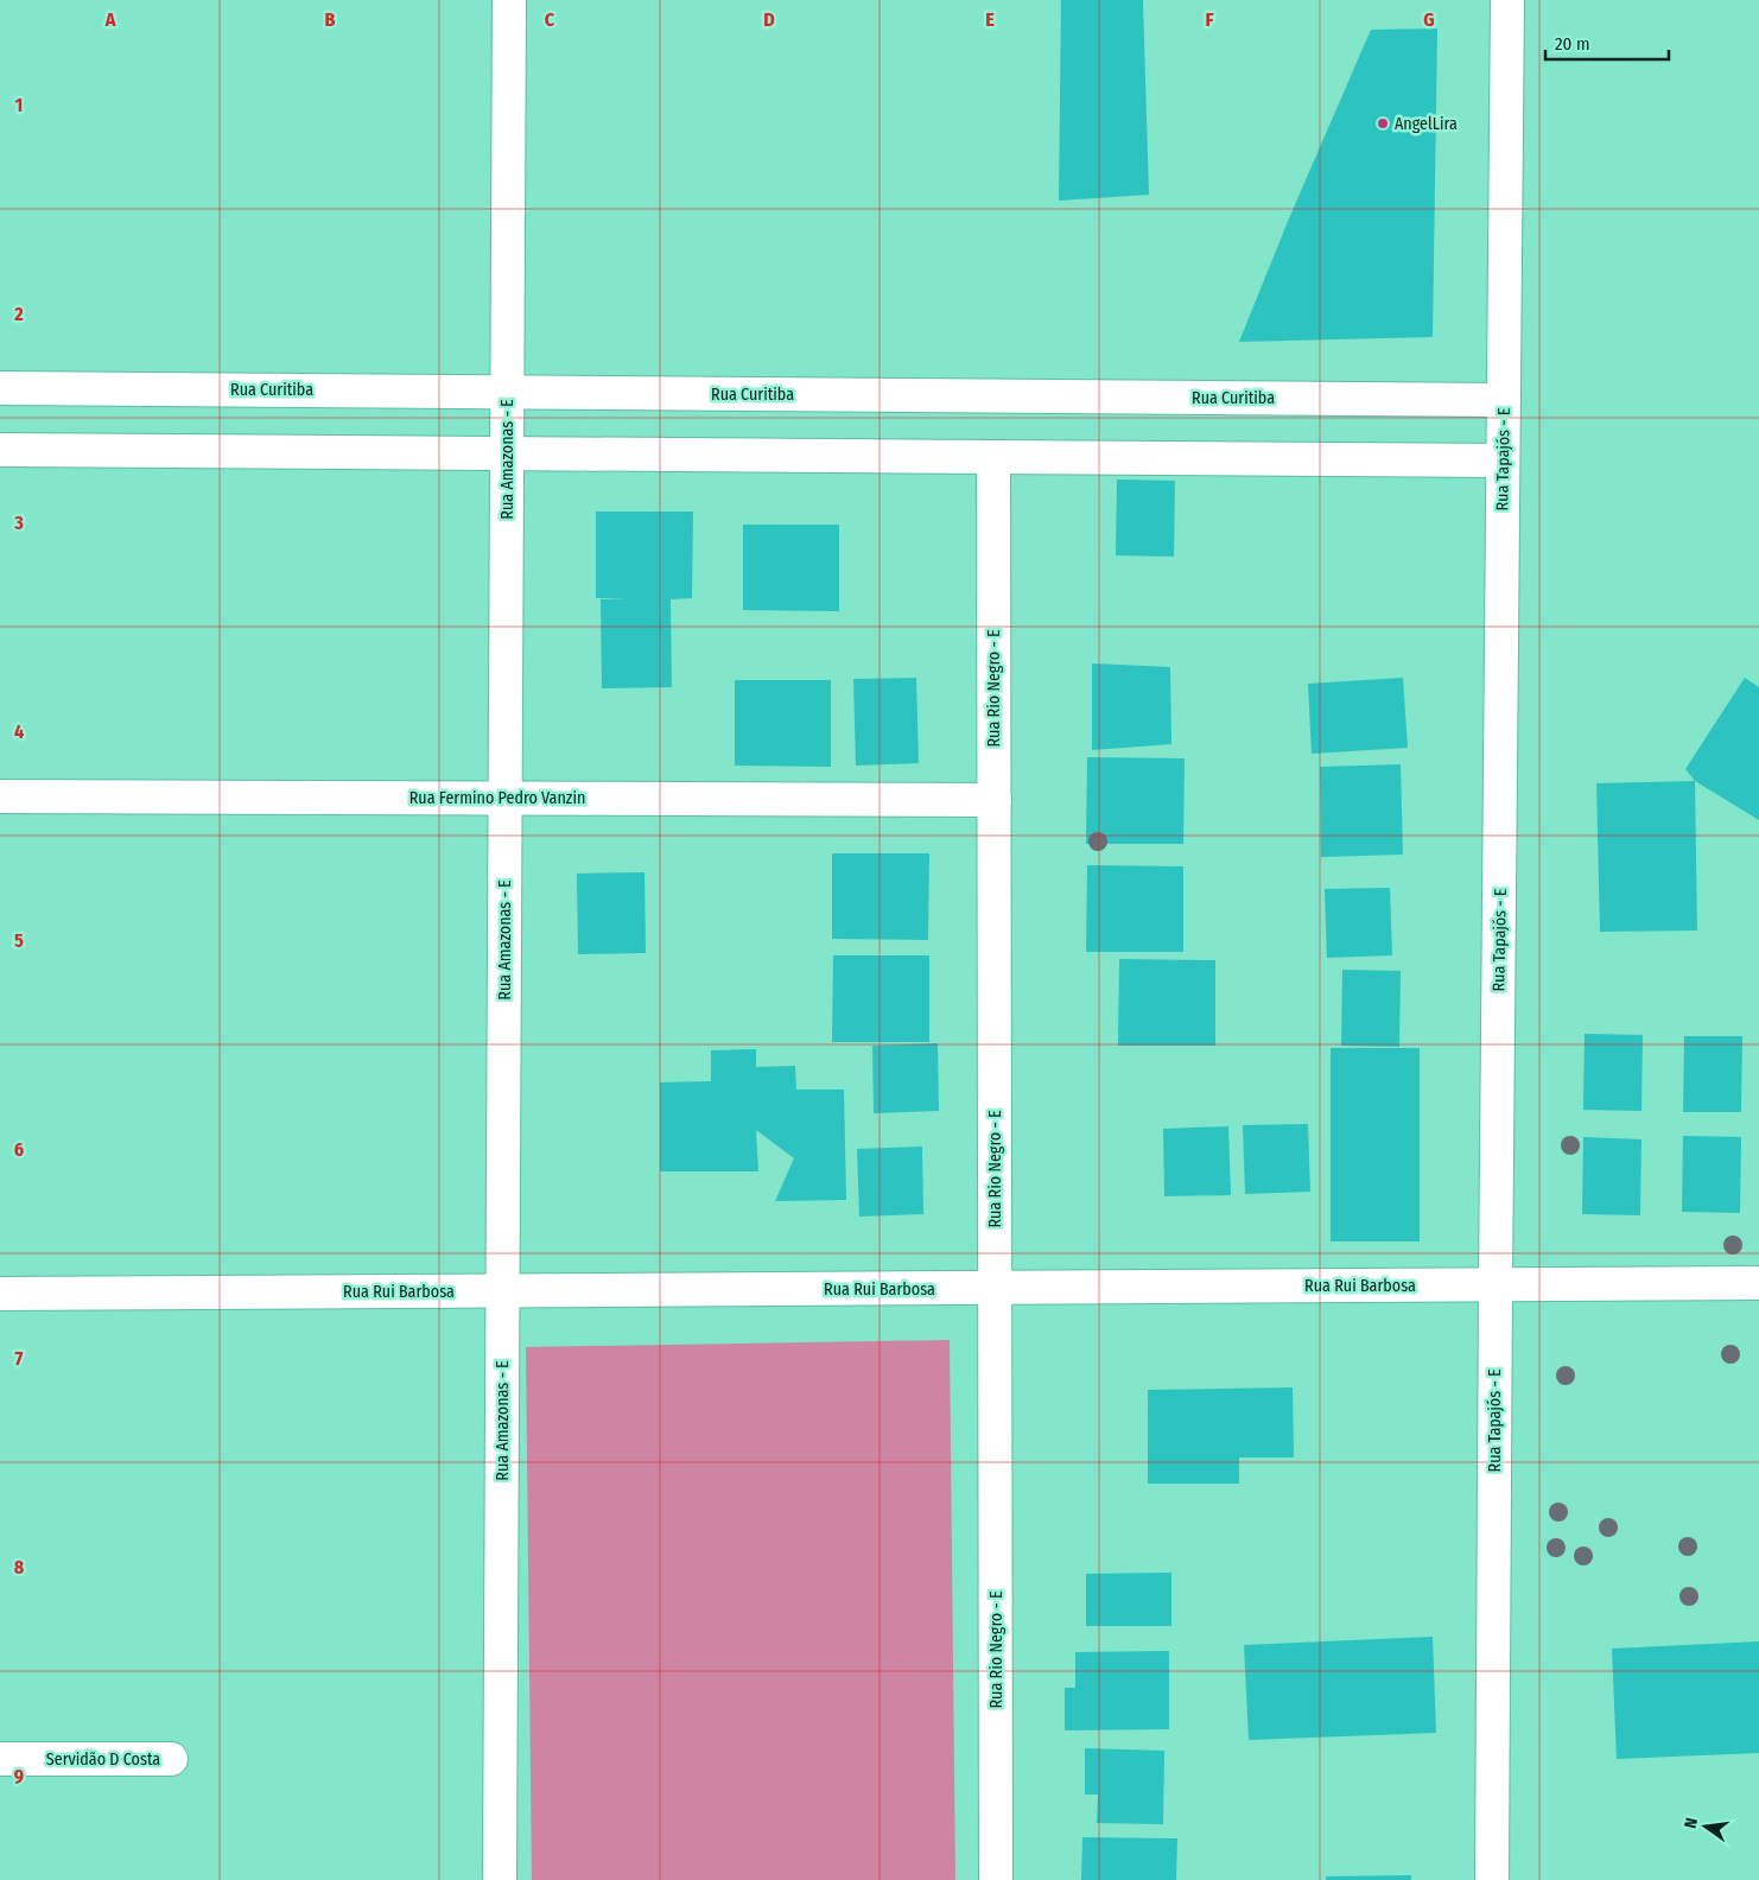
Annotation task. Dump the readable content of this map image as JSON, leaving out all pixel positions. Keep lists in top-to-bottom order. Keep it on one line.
{"streets":{"street":["Rua Curitiba","Rua Amazonas - E","Rua Tapajós - E","Rua Rio Negro - E","Rua Fermino Pedro Vanzin","Rua Rui Barbosa","Servidão D Costa"]},"crossings":[["Rua Curitiba","Rua Amazonas - E"],["Rua Curitiba","Rua Tapajós - E"],["Rua Amazonas - E","Rua Fermino Pedro Vanzin"],["Rua Amazonas - E","Rua Rui Barbosa"],["Rua Tapajós - E","Rua Rui Barbosa"],["Rua Rio Negro - E","Rua Fermino Pedro Vanzin"],["Rua Rio Negro - E","Rua Rui Barbosa"]],"places":["AngelLira"],"scale_bar":"20 m","north":"left","grid":{"columns":["A","B","C","D","E","F","G"],"rows":["1","2","3","4","5","6","7","8","9"]}}
